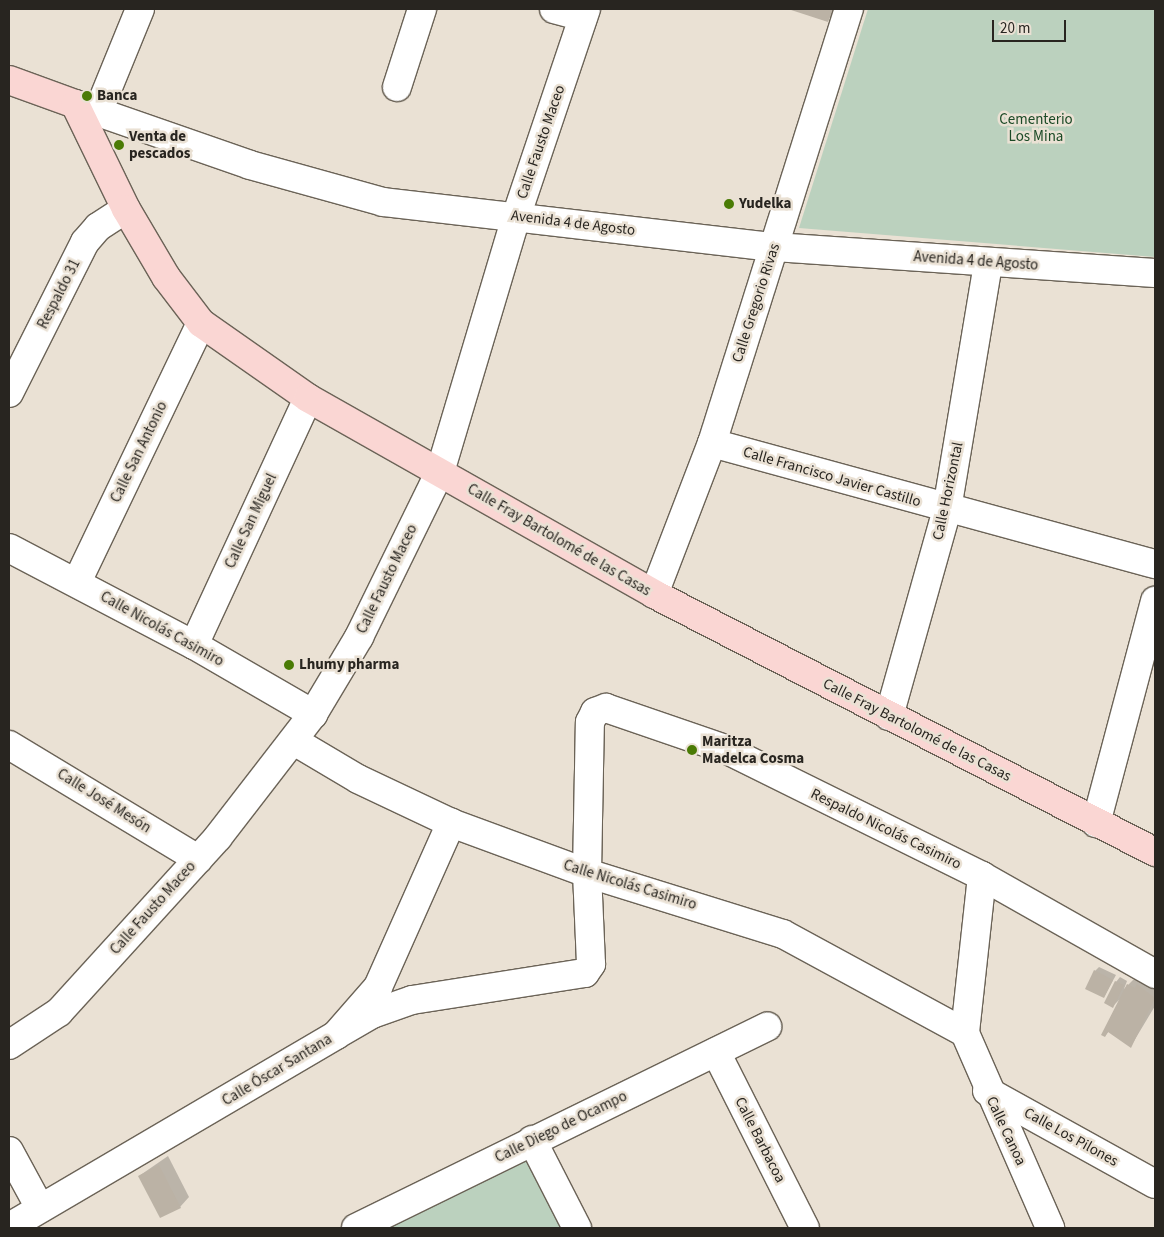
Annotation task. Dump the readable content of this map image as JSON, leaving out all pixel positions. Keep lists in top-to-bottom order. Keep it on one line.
{"streets":{"main road":["Avenida 4 de Agosto","Calle Fray Bartolomé de las Casas"],"street":["Calle Fausto Maceo","Respaldo 31","Calle Gregorio Rivas","Calle San Antonio","Calle Francisco Javier Castillo","Calle Horizontal","Calle San Miguel","Calle Nicolás Casimiro","Calle José Mesón","Respaldo Nicolás Casimiro","Calle Óscar Santana","Calle Diego de Ocampo","Calle Canoa","Calle Los Pilones","Calle Barbacoa"]},"crossings":[["Calle Fausto Maceo","Avenida 4 de Agosto"],["Calle Fausto Maceo","Calle Fray Bartolomé de las Casas"],["Calle Fausto Maceo","Calle Nicolás Casimiro"],["Calle Fausto Maceo","Calle José Mesón"],["Avenida 4 de Agosto","Calle Gregorio Rivas"],["Avenida 4 de Agosto","Calle Horizontal"],["Avenida 4 de Agosto","Calle Fray Bartolomé de las Casas"],["Respaldo 31","Calle Fray Bartolomé de las Casas"],["Calle Gregorio Rivas","Calle Francisco Javier Castillo"],["Calle Gregorio Rivas","Calle Fray Bartolomé de las Casas"],["Calle San Antonio","Calle Fray Bartolomé de las Casas"],["Calle San Antonio","Calle Nicolás Casimiro"],["Calle Francisco Javier Castillo","Calle Horizontal"],["Calle Horizontal","Calle Fray Bartolomé de las Casas"],["Calle San Miguel","Calle Fray Bartolomé de las Casas"],["Calle San Miguel","Calle Nicolás Casimiro"],["Calle Nicolás Casimiro","Respaldo Nicolás Casimiro"],["Calle Nicolás Casimiro","Calle Óscar Santana"],["Calle Nicolás Casimiro","Calle Canoa"],["Calle Diego de Ocampo","Calle Barbacoa"],["Calle Canoa","Calle Los Pilones"]],"parks":["Cementerio Los Mina"],"places":["Banca","Venta de pescados","Yudelka","Lhumy pharma","Maritza Madelca Cosma"],"scale_bar":"20 m"}
